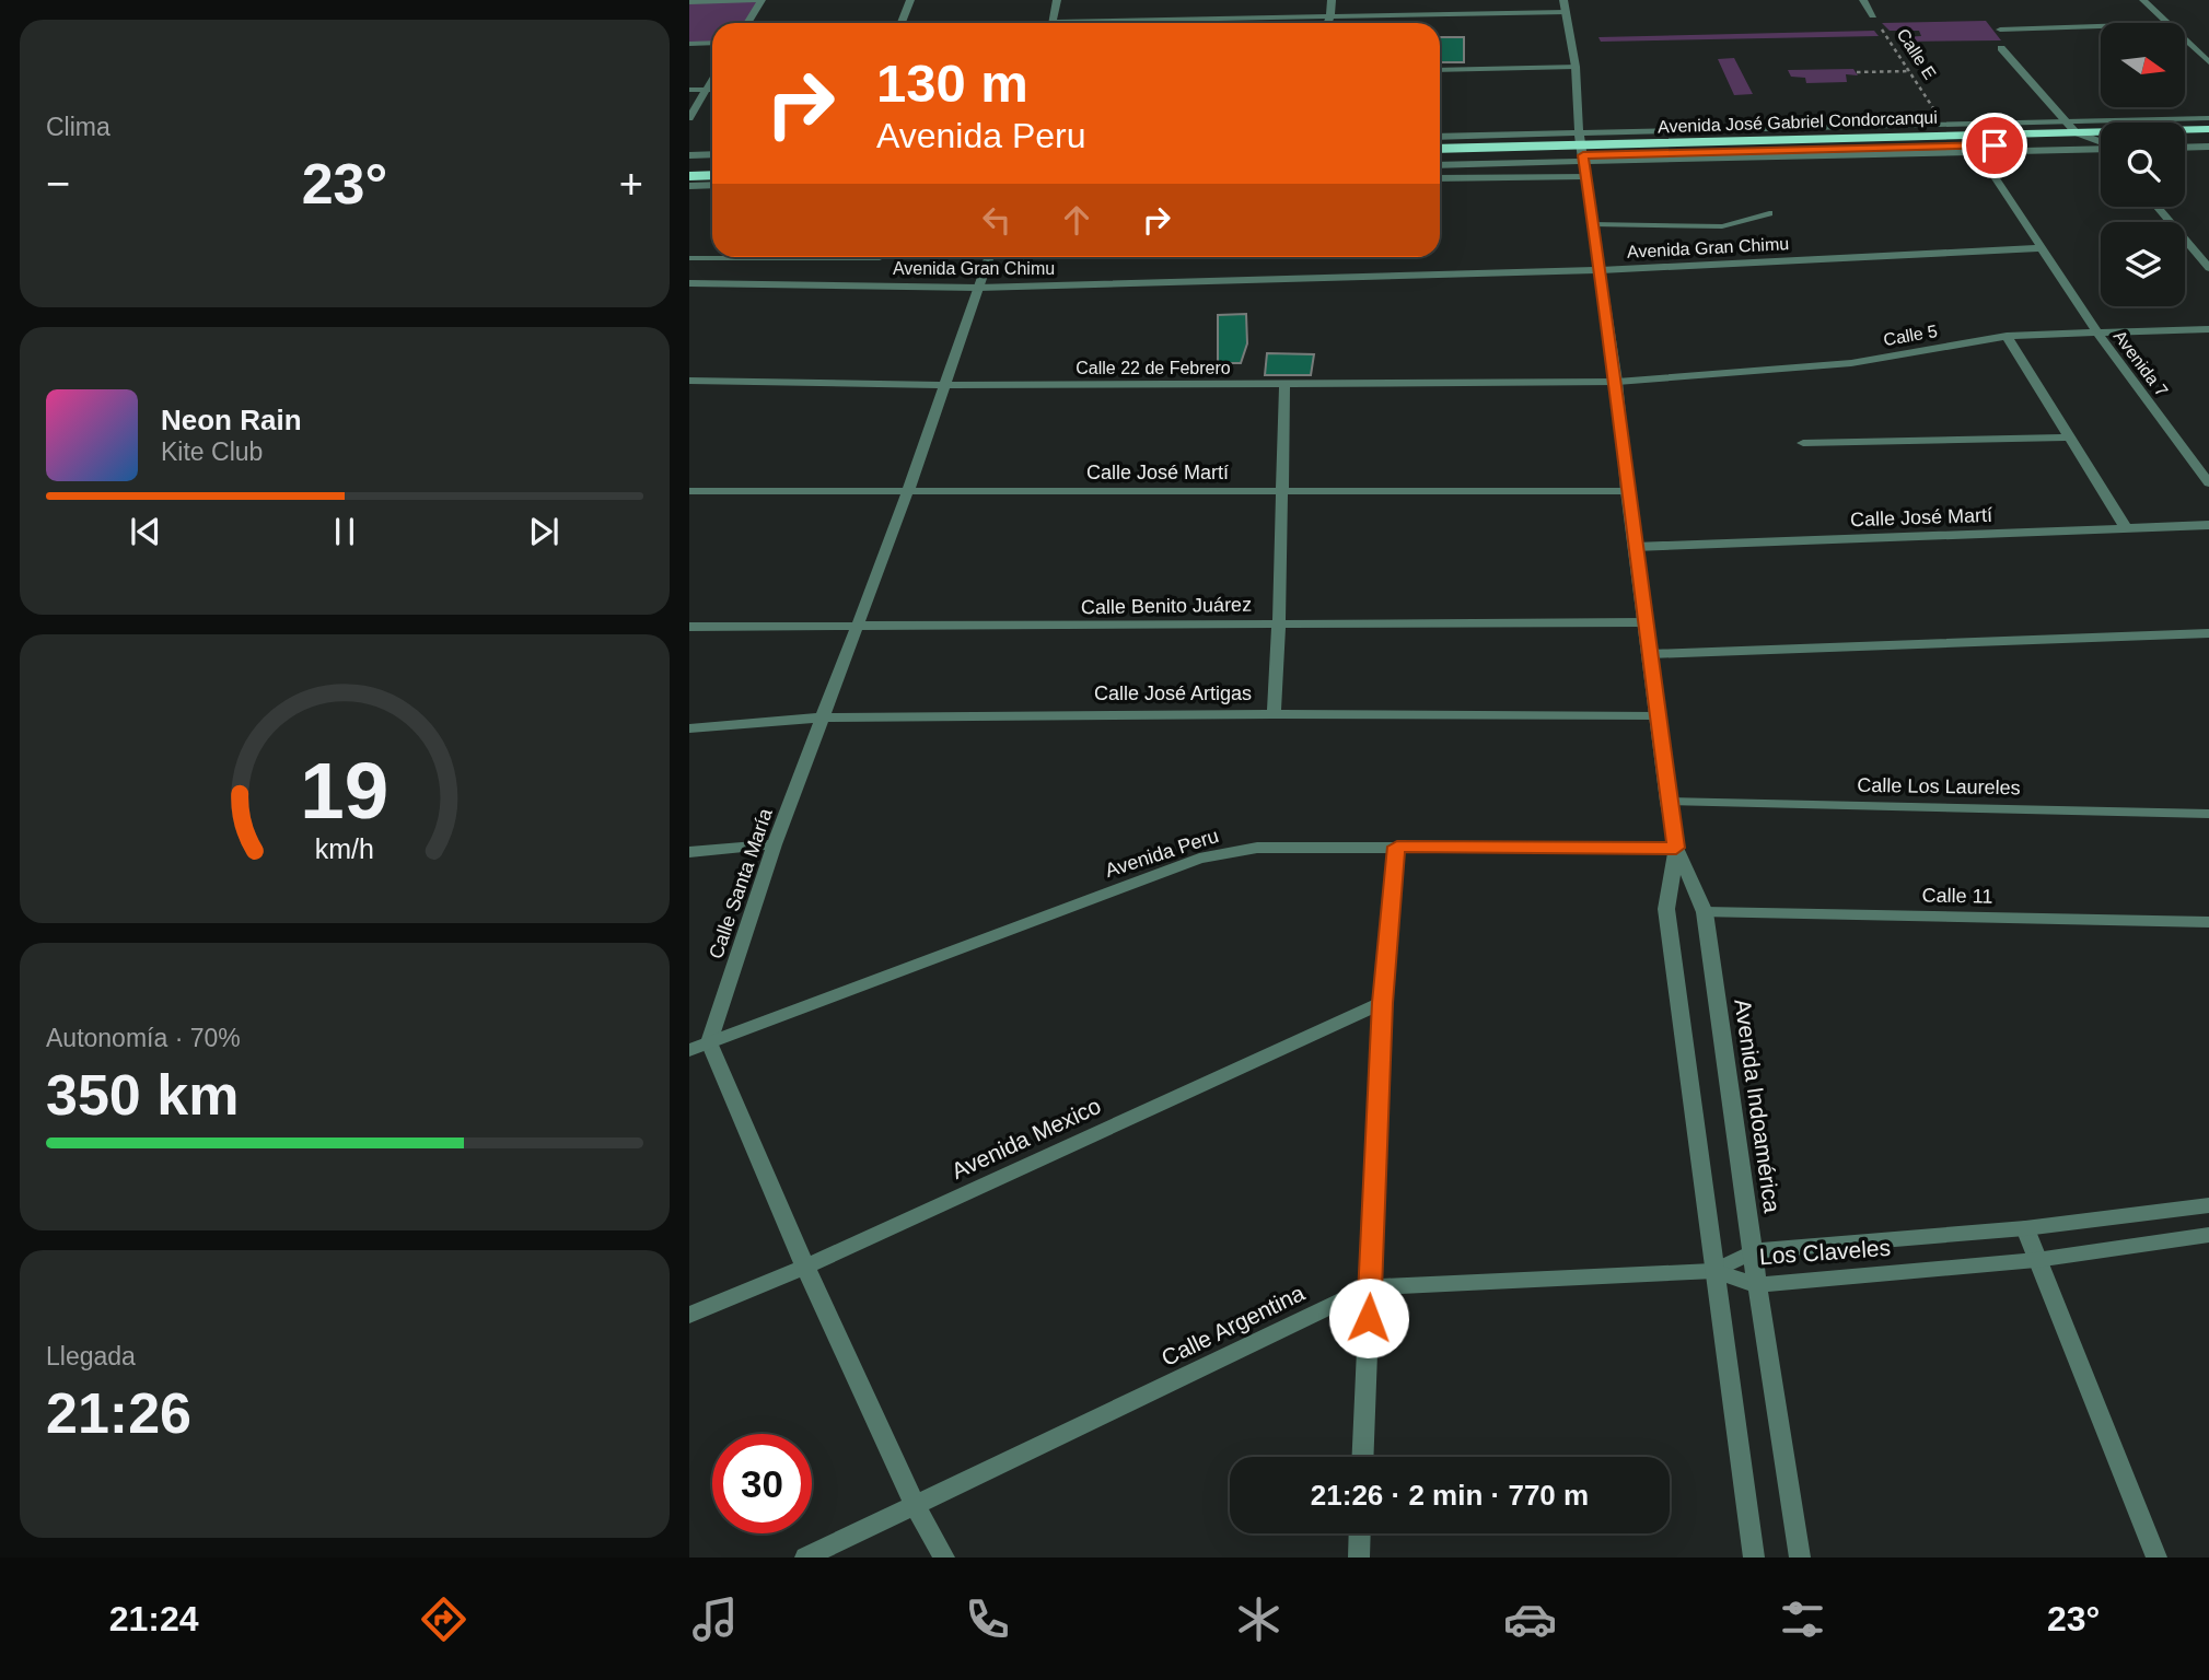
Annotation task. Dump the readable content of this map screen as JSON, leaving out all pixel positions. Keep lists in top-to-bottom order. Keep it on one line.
{"streets":{"highway":["Avenida José Gabriel Condorcanqui"],"street":["Calle E","Avenida Gran Chimu","Calle 5","Avenida 7","Calle 22 de Febrero","Calle José Martí","Calle Benito Juárez","Calle José Artigas","Calle Los Laureles","Avenida Peru","Calle Santa María","Calle 11","Avenida Indoamérica","Avenida Mexico","Los Claveles","Calle Argentina"]},"crossings":[["Calle E","Avenida José Gabriel Condorcanqui"],["Avenida José Gabriel Condorcanqui","Avenida 7"],["Avenida José Gabriel Condorcanqui","Avenida Indoamérica"],["Avenida Gran Chimu","Avenida 7"],["Avenida Gran Chimu","Calle Santa María"],["Avenida Gran Chimu","Avenida Indoamérica"],["Calle 5","Avenida 7"],["Calle 5","Calle 22 de Febrero"],["Calle 5","Avenida Indoamérica"],["Calle 22 de Febrero","Calle Santa María"],["Calle 22 de Febrero","Avenida Indoamérica"],["Calle José Martí","Calle Santa María"],["Calle José Martí","Avenida Indoamérica"],["Calle Benito Juárez","Calle Santa María"],["Calle Benito Juárez","Avenida Indoamérica"],["Calle José Artigas","Calle Santa María"],["Calle José Artigas","Avenida Indoamérica"],["Calle Los Laureles","Avenida Indoamérica"],["Avenida Peru","Calle Santa María"],["Avenida Peru","Avenida Indoamérica"],["Calle 11","Avenida Indoamérica"],["Avenida Indoamérica","Los Claveles"],["Avenida Indoamérica","Calle Argentina"],["Los Claveles","Calle Argentina"]],"north":"right","page":{"tile":["Clima",["Autonomía · 70%","350 km"],["Llegada","21:26"]],"turn":["130 m","Avenida Peru"],"heat":["−","23°","+"],"song":["Neon Rain","Kite Club"],"limit":"30","trip":"21:26 · 2 min · 770 m","tabs":["21:24","23°"],"gauge":["19","km/h"]}}
